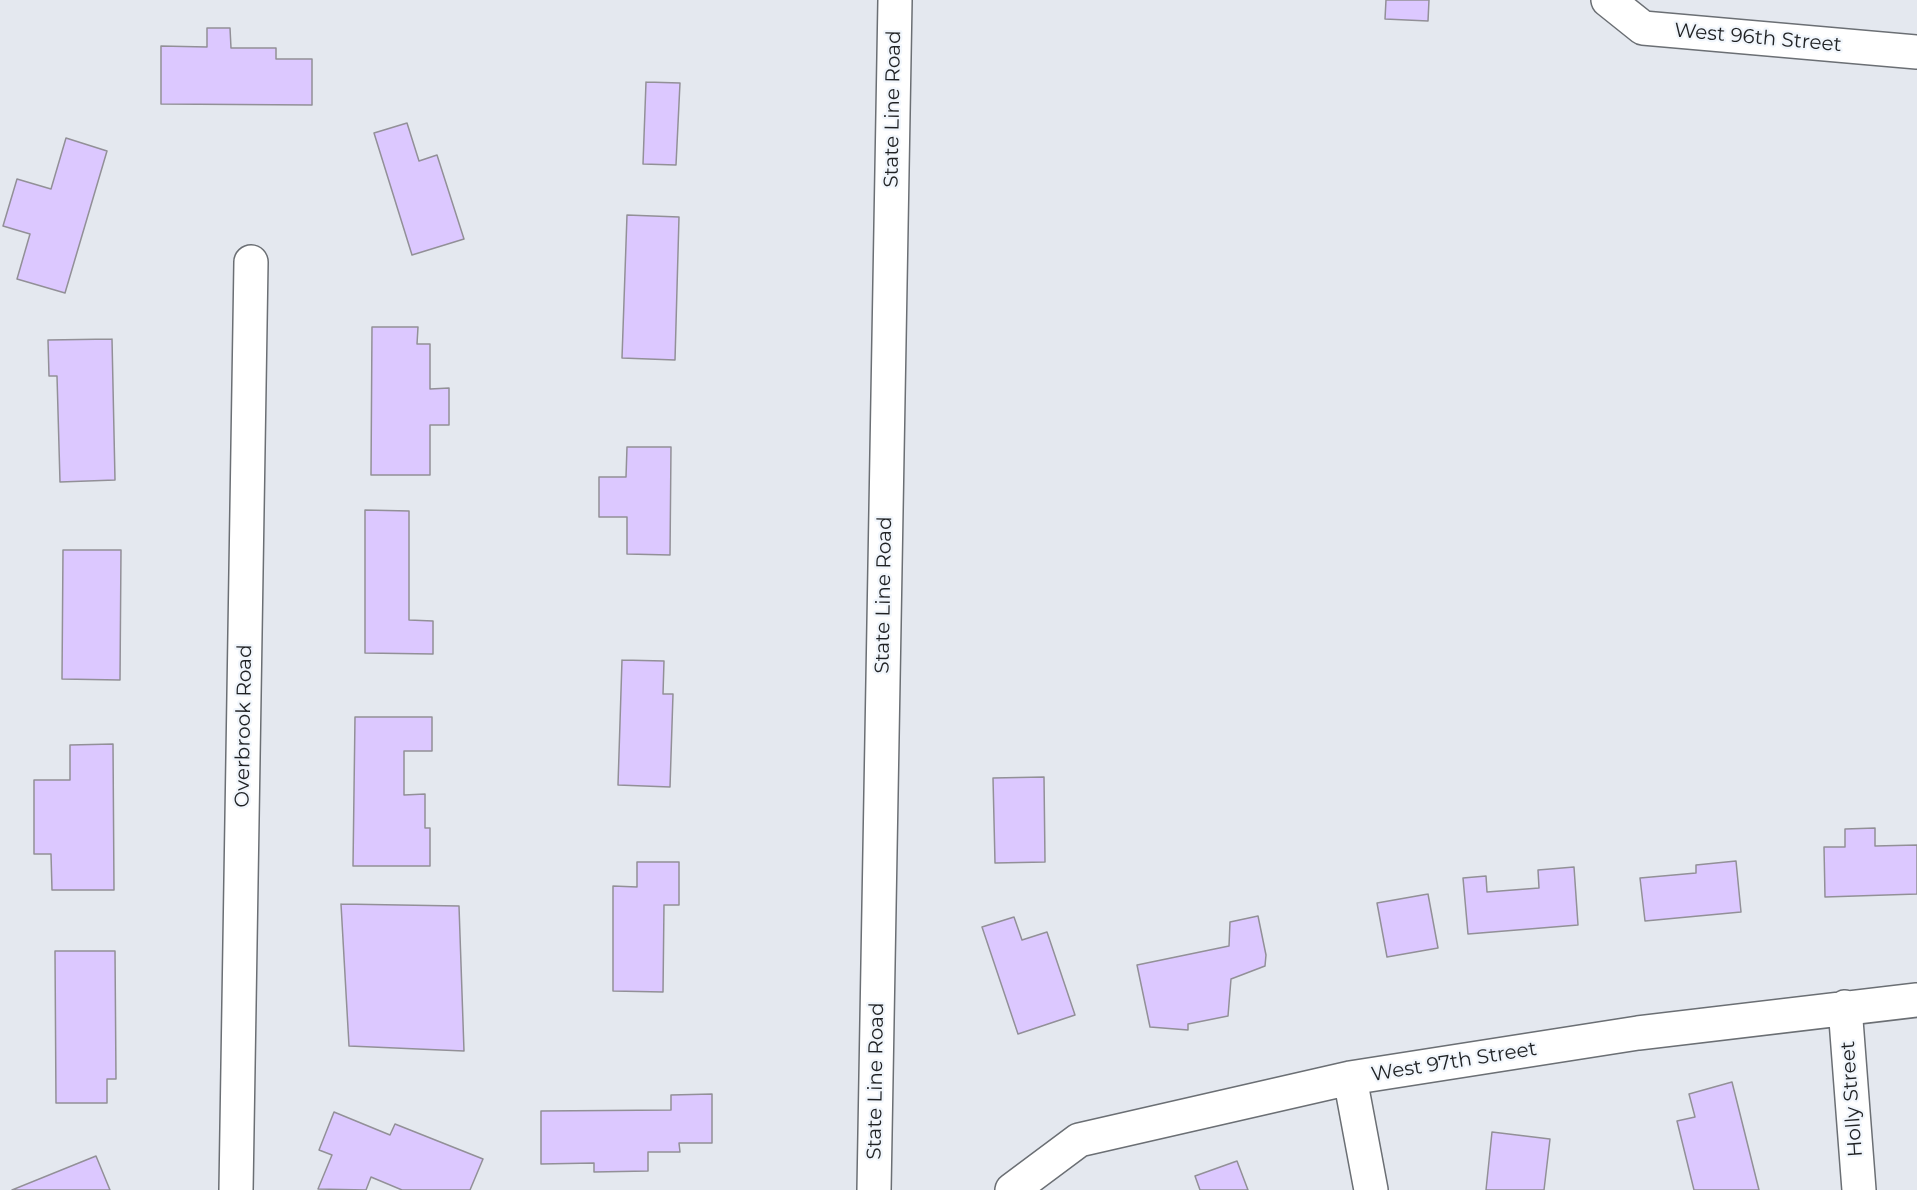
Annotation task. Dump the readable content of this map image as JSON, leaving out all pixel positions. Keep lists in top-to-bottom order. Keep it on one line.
{"streets":{"street":["West 96th Street","State Line Road","Overbrook Road","West 97th Street","Holly Street"]},"crossings":[["West 97th Street","Holly Street"]]}
